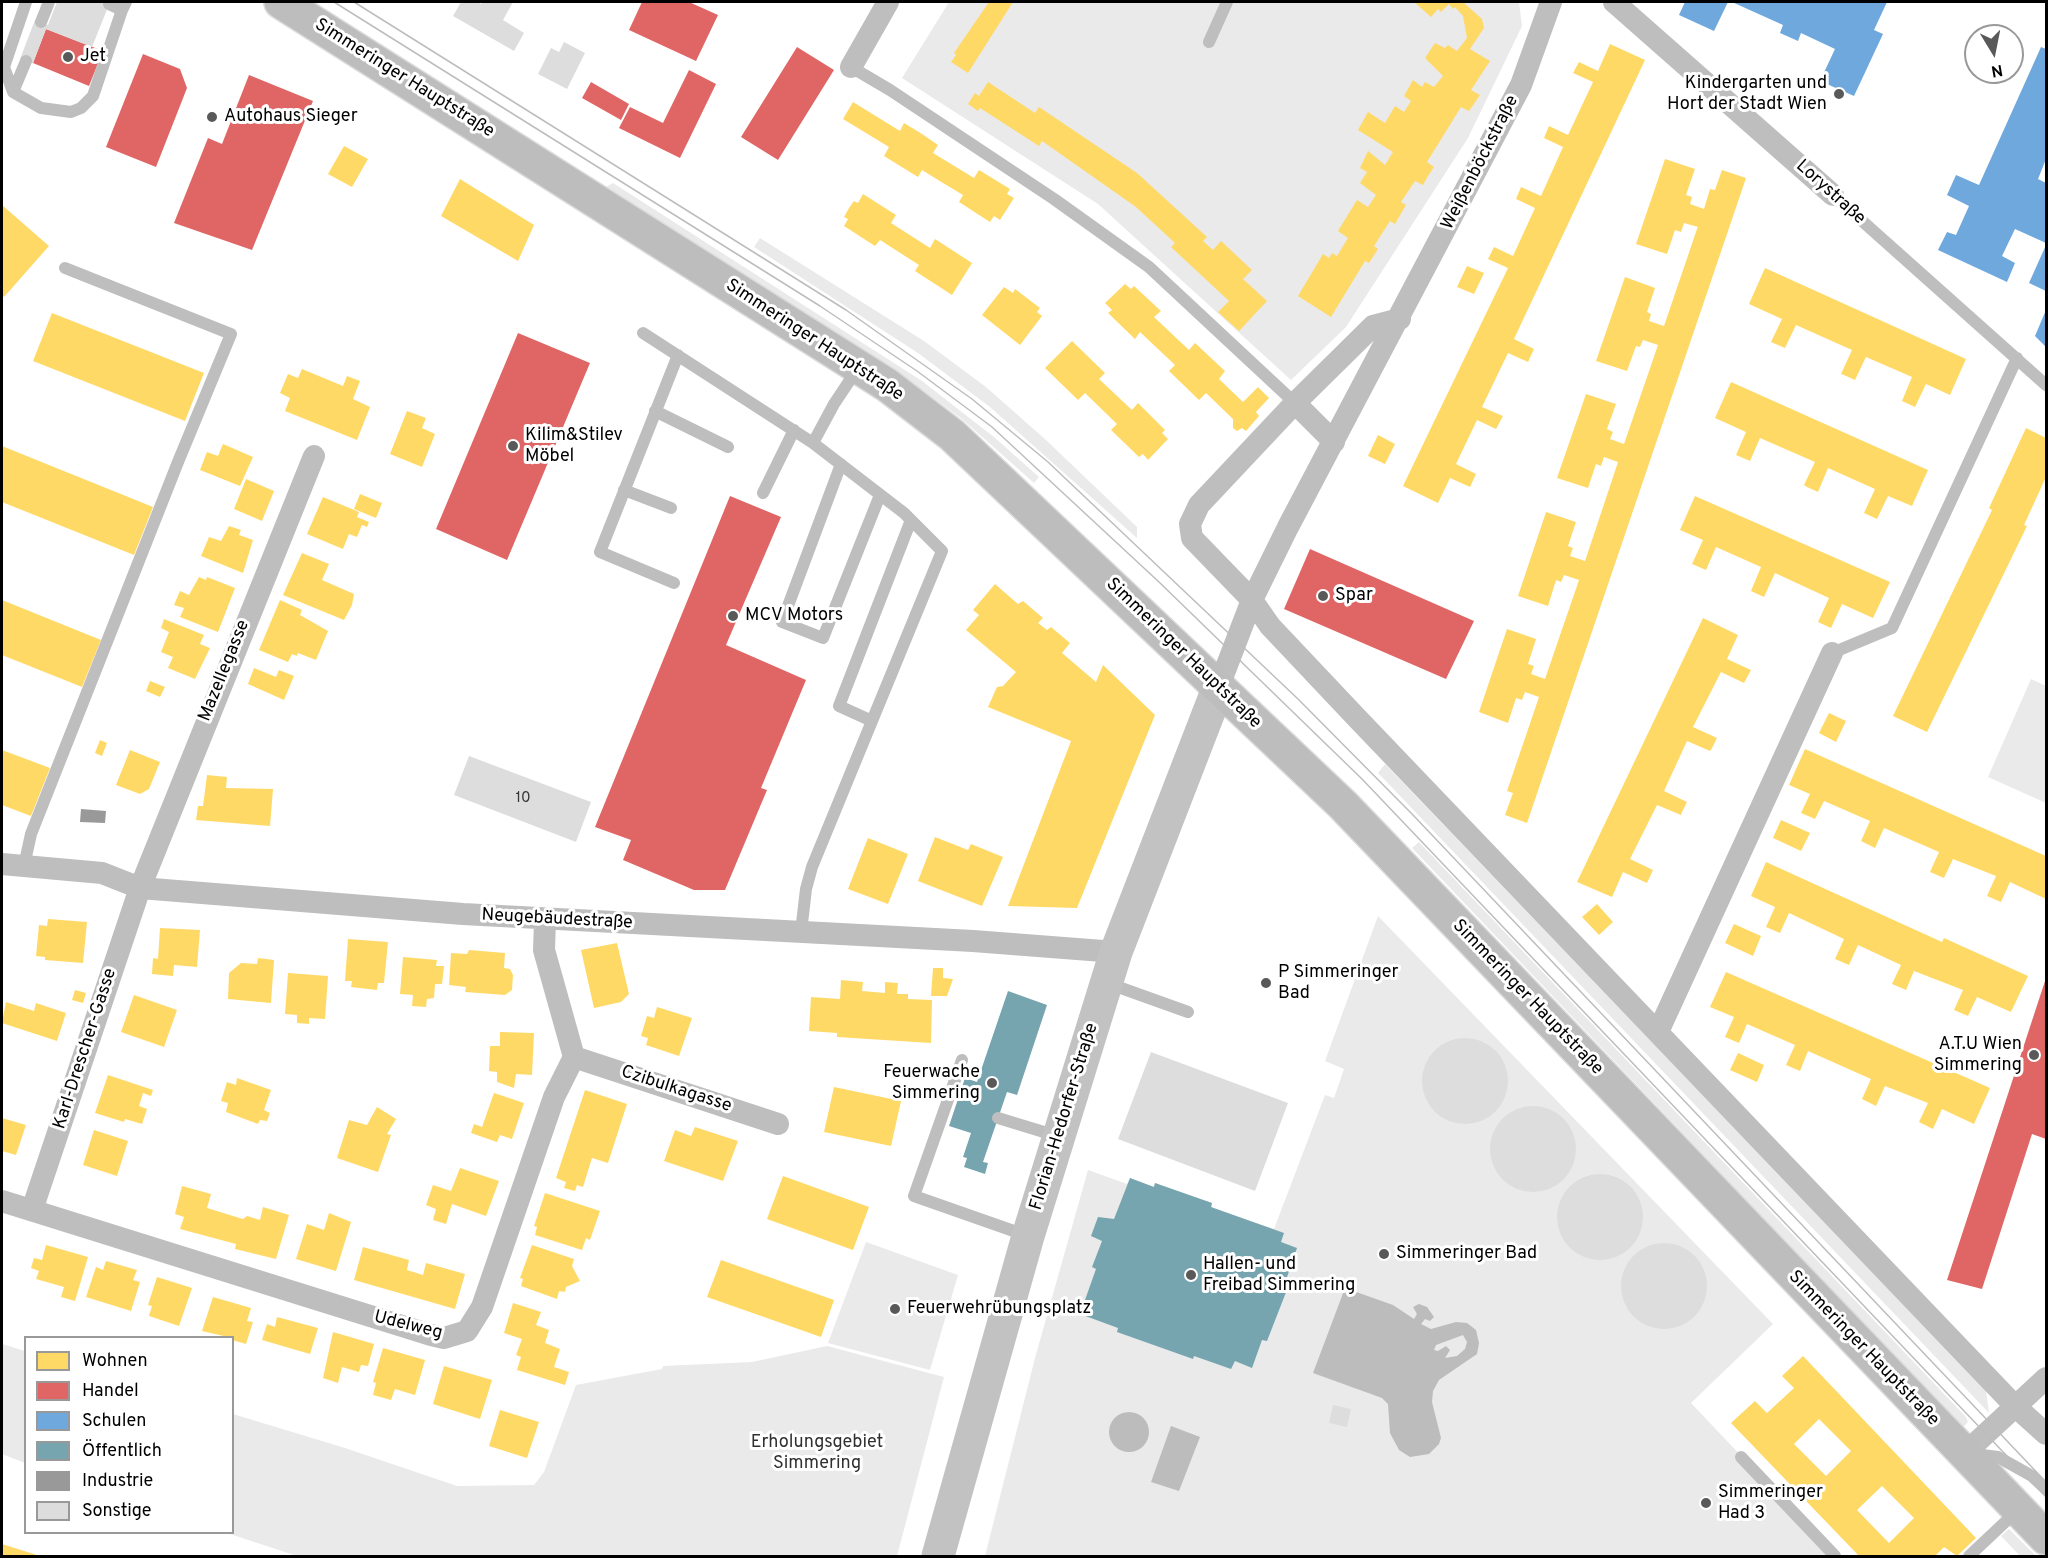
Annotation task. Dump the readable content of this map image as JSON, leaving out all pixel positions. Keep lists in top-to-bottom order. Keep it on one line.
{"streets":{"main road":["Simmeringer Hauptstraße","Florian-Hedorfer-Straße"],"street":["Weißenböckstraße","Lorystraße","Mazellegasse","Neugebäudestraße","Karl-Drescher-Gasse","Czibulkagasse","Udelweg"]},"crossings":[["Simmeringer Hauptstraße","Weißenböckstraße"],["Simmeringer Hauptstraße","Florian-Hedorfer-Straße"],["Weißenböckstraße","Florian-Hedorfer-Straße"],["Mazellegasse","Neugebäudestraße"],["Mazellegasse","Karl-Drescher-Gasse"],["Neugebäudestraße","Karl-Drescher-Gasse"],["Neugebäudestraße","Florian-Hedorfer-Straße"],["Karl-Drescher-Gasse","Udelweg"],["Czibulkagasse","Udelweg"]],"parks":["Erholungsgebiet Simmering"],"places":["Jet","Kindergarten und Hort der Stadt Wien","Autohaus Sieger","Kilim&Stilev Möbel","Spar","MCV Motors","P Simmeringer Bad","A.T.U Wien Simmering","Feuerwache Simmering","Simmeringer Bad","Hallen- und Freibad Simmering","Feuerwehrübungsplatz","Simmeringer Had 3"],"house_numbers":["10"],"legend":["Wohnen","Handel","Schulen","Öffentlich","Industrie","Sonstige"],"north":"bottom"}
